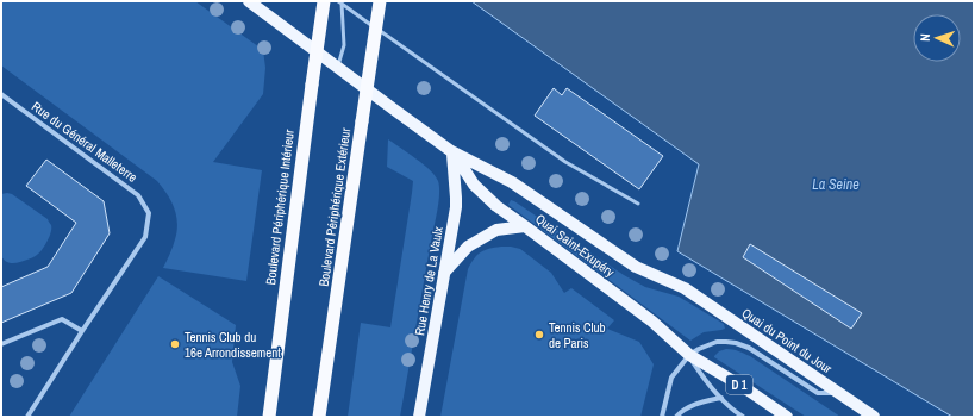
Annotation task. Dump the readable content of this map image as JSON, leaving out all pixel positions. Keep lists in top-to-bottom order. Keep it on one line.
{"streets":{"highway":["Boulevard Périphérique Intérieur","Boulevard Périphérique Extérieur"],"main road":["Quai Saint-Exupéry","Rue Henry de La Vaulx","Quai du Point du Jour","D 1"],"street":["Rue du Général Malleterre"]},"crossings":[["Quai Saint-Exupéry","Rue Henry de La Vaulx"],["Quai Saint-Exupéry","Quai du Point du Jour"],["Quai Saint-Exupéry","D 1"]],"water":["La Seine"],"places":["Tennis Club de Paris","Tennis Club du 16e Arrondissement"],"north":"left"}
